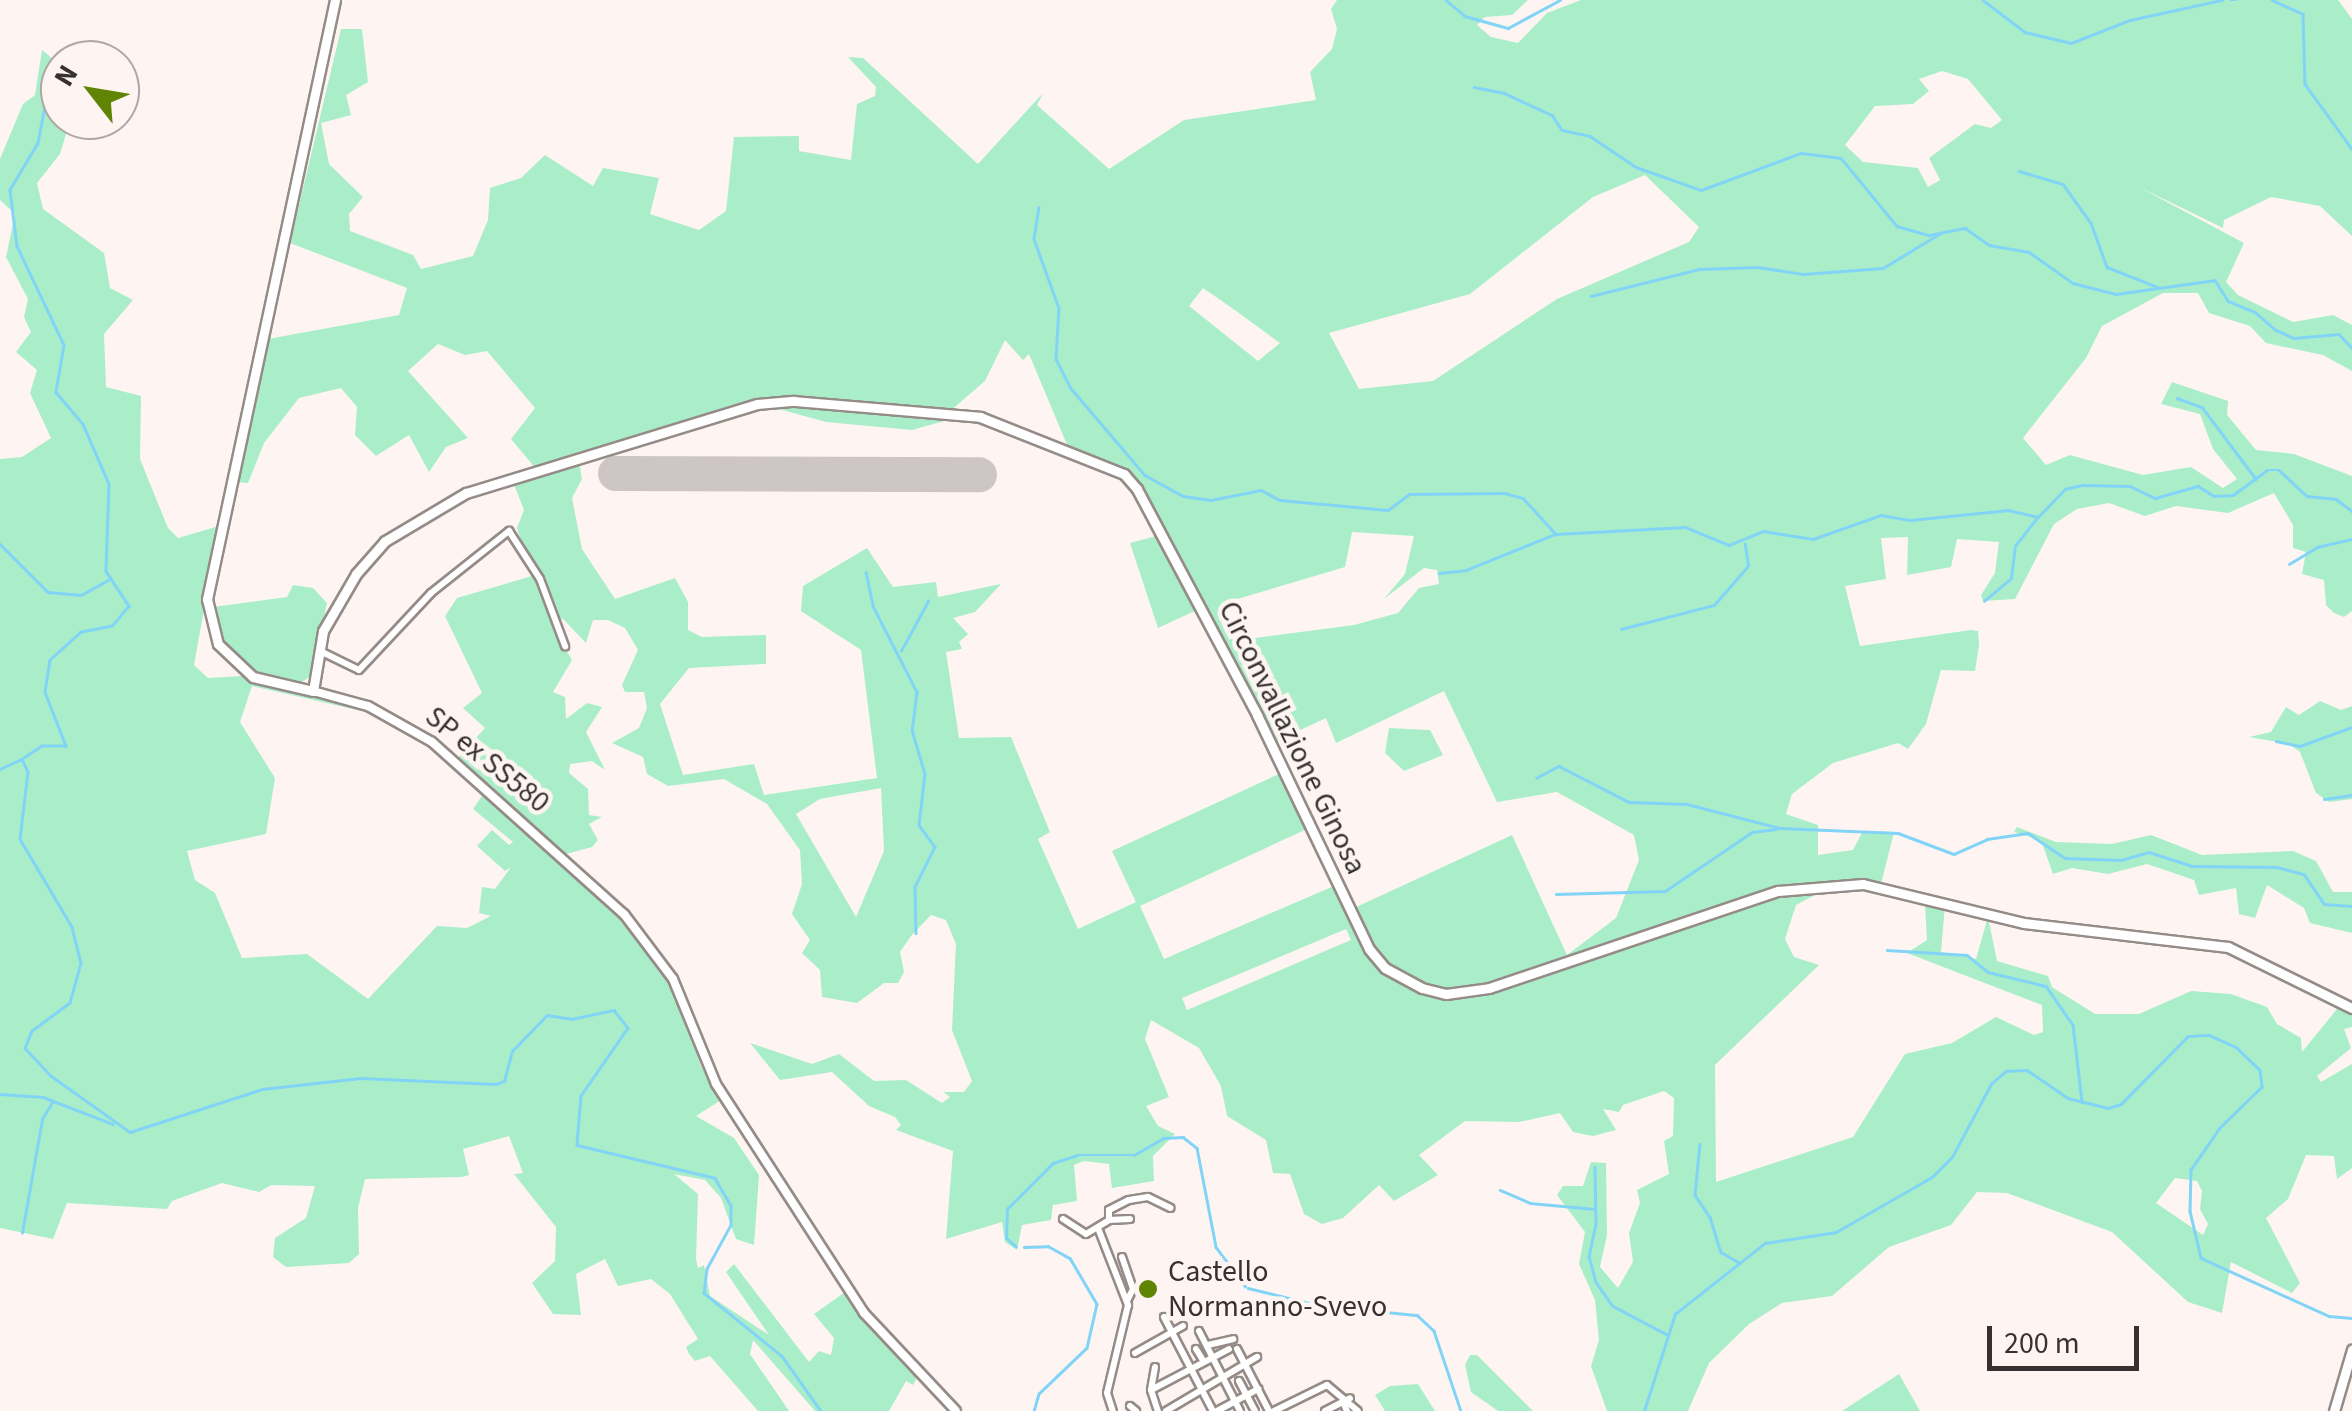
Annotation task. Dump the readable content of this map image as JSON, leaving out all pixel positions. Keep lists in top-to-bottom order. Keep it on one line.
{"streets":{"main road":["Circonvallazione Ginosa","SP ex SS580"]},"crossings":[["Circonvallazione Ginosa","SP ex SS580"]],"places":["Castello Normanno-Svevo"],"scale_bar":"200 m","north":"top left"}
